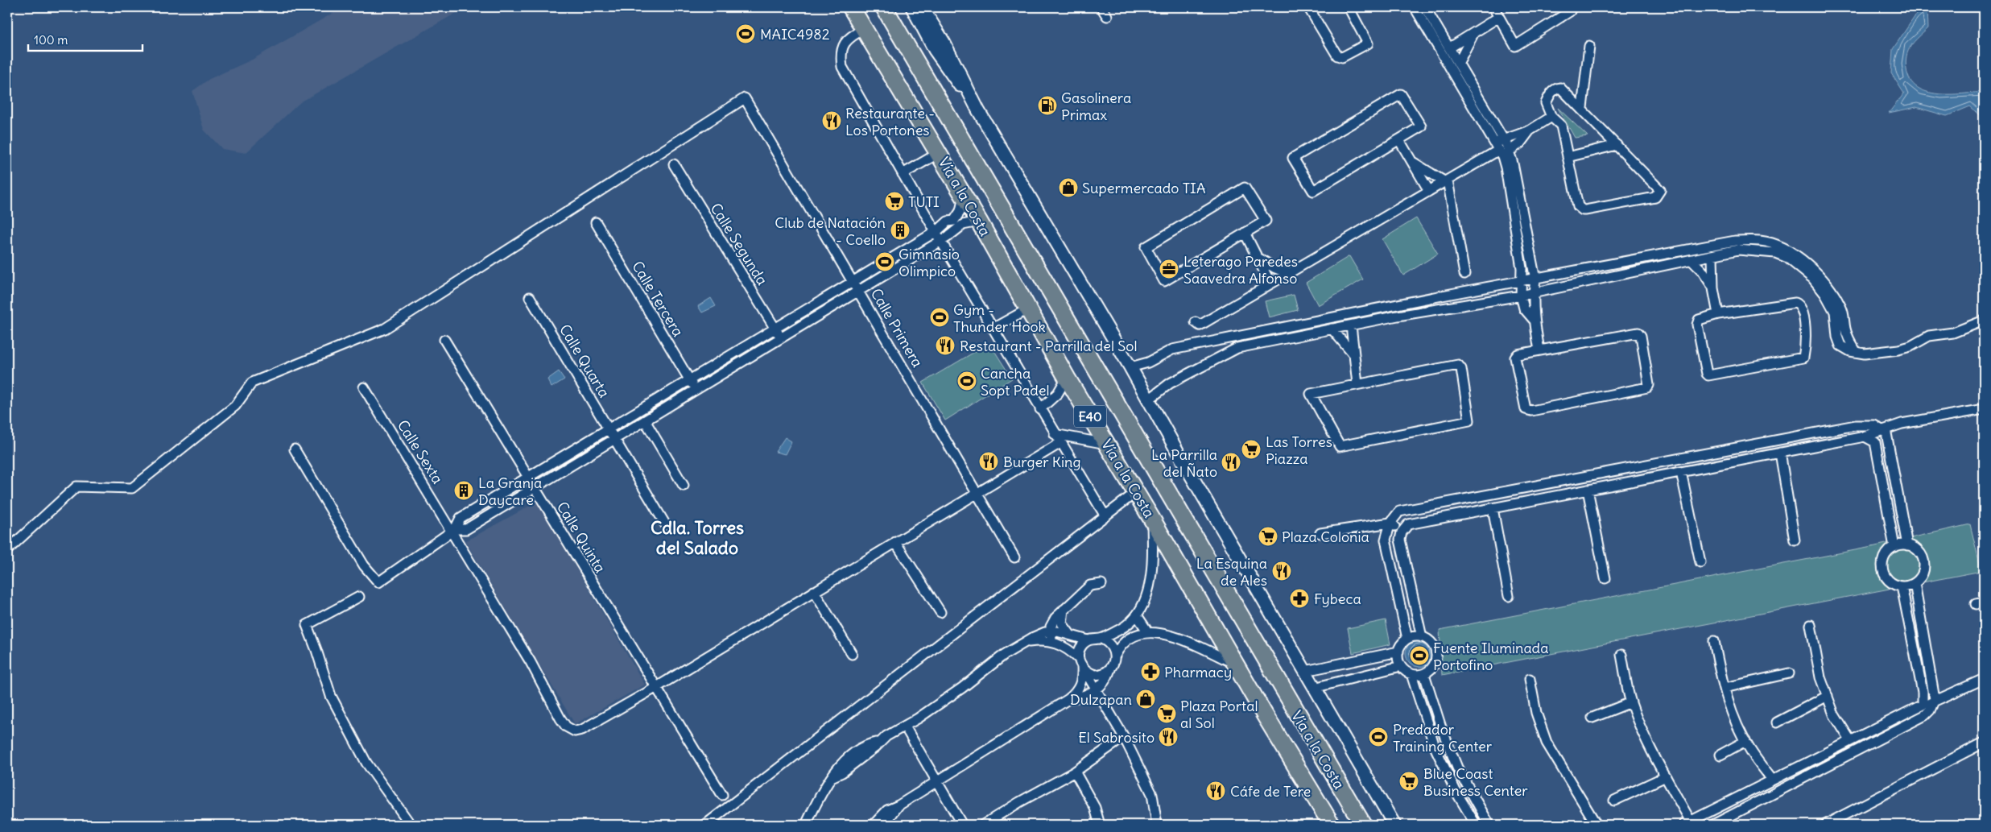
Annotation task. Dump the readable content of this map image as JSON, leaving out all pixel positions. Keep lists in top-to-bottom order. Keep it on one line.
{"streets":{"highway":["Vía a la Costa","E40"],"street":["Calle Segunda","Calle Tercera","Calle Primera","Calle Quarta","Calle Sexta","Calle Quinta"]},"crossings":[["Calle Sexta","Calle Quinta"]],"districts":["Cdla. Torres del Salado"],"places":{"sports":["MAIC4982","Gimnasio Olimpico","Gym - Thunder Hook","Cancha Sopt Padel","Fuente Iluminada Portofino","Predador Training Center"],"fuel station":["Gasolinera Primax"],"restaurant":["Restaurante - Los Portones","Restaurant - Parrilla del Sol","Burger King","La Parrilla del Ñato","La Esquina de Ales","El Sabrosito","Cáfe de Tere"],"shop":["Supermercado TIA","Dulzapan"],"supermarket":["TUTI","Las Torres Piazza","Plaza Colonia","Plaza Portal al Sol","Blue Coast Business Center"],"building":["Club de Natación - Coello","La Granja Daycare"],"office":["Leterago Paredes Saavedra Alfonso"],"pharmacy":["Fybeca","Pharmacy"]},"scale_bar":"100 m"}
